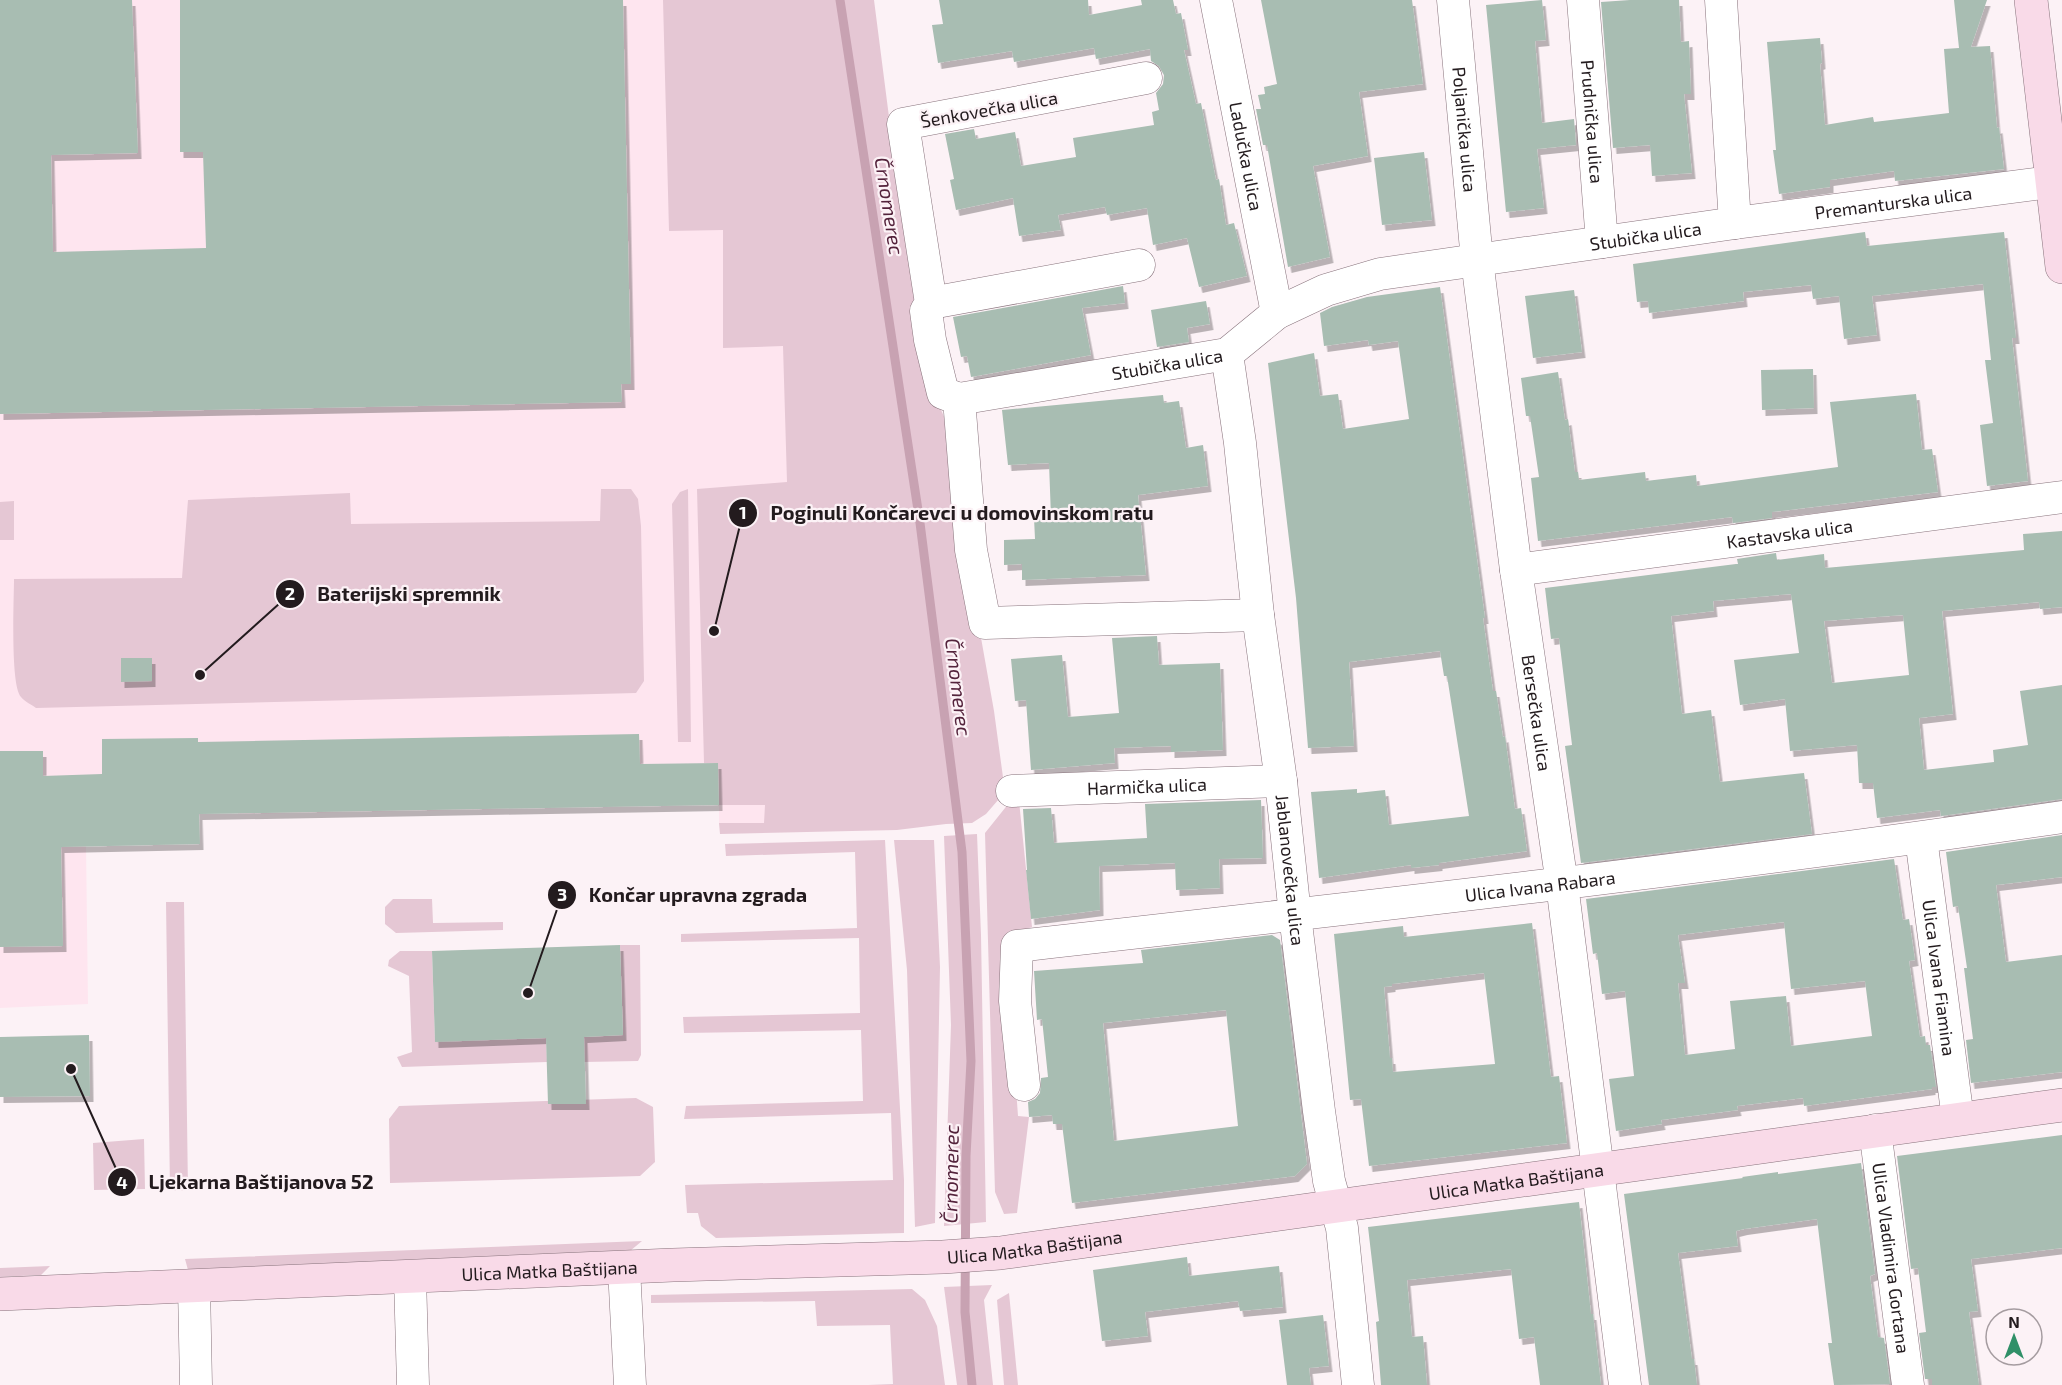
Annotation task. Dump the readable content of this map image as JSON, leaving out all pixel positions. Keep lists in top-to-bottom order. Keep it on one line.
{"streets":{"street":["Šenkovečka ulica","Prudnička ulica","Poljanička ulica","Ladučka ulica","Premanturska ulica","Stubička ulica","Kastavska ulica","Bersečka ulica","Harmička ulica","Jablanovečka ulica","Ulica Ivana Rabara","Ulica Ivana Fiamina","Ulica Matka Baštijana","Ulica Vladimira Gortana"]},"crossings":[["Šenkovečka ulica","Stubička ulica"],["Prudnička ulica","Stubička ulica"],["Poljanička ulica","Stubička ulica"],["Poljanička ulica","Bersečka ulica"],["Ladučka ulica","Stubička ulica"],["Premanturska ulica","Stubička ulica"],["Stubička ulica","Bersečka ulica"],["Stubička ulica","Jablanovečka ulica"],["Kastavska ulica","Bersečka ulica"],["Bersečka ulica","Ulica Ivana Rabara"],["Bersečka ulica","Ulica Matka Baštijana"],["Harmička ulica","Jablanovečka ulica"],["Jablanovečka ulica","Ulica Ivana Rabara"],["Jablanovečka ulica","Ulica Matka Baštijana"],["Ulica Ivana Rabara","Ulica Ivana Fiamina"],["Ulica Ivana Fiamina","Ulica Matka Baštijana"],["Ulica Matka Baštijana","Ulica Vladimira Gortana"]],"water":["Črnomerec"],"places":["Poginuli Končarevci u domovinskom ratu","Baterijski spremnik","Končar upravna zgrada","Ljekarna Baštijanova 52"],"north":"top"}
